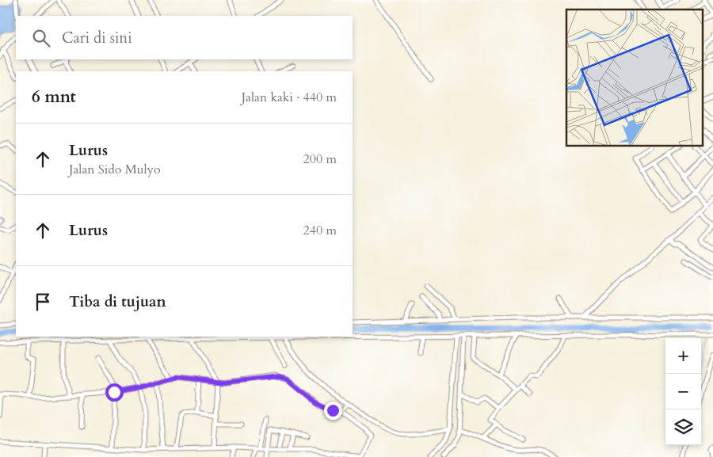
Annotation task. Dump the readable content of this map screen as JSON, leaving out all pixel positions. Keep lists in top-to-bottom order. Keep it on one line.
{"page":{"search":"Cari di sini","heading":["6 mnt","Jalan kaki · 440 m"],"list":[["Lurus","Jalan Sido Mulyo","200 m"],["Lurus","240 m"],"Tiba di tujuan"],"map_buttons":["+","−"]}}
